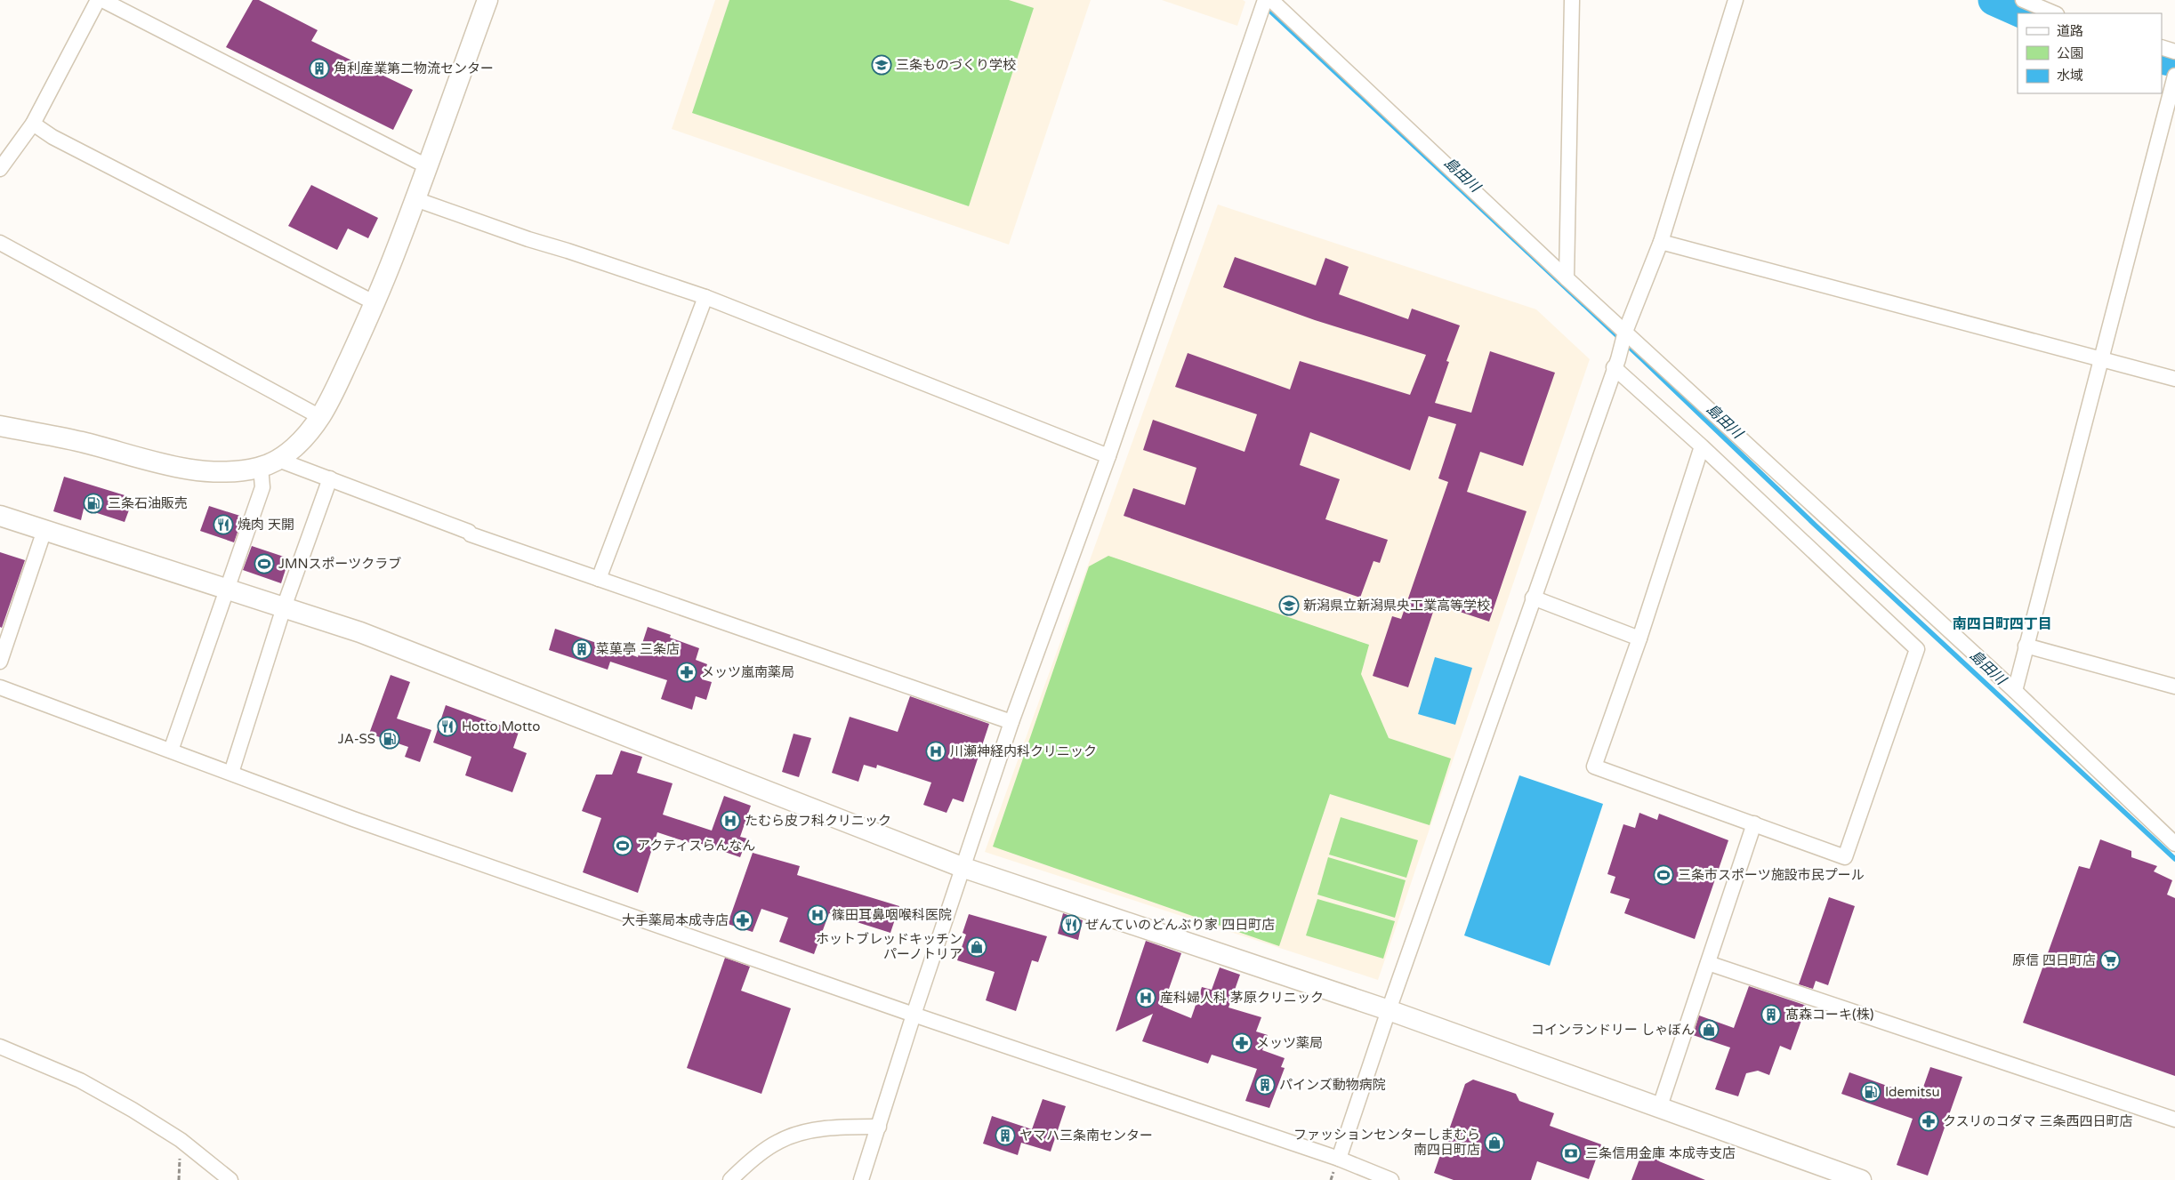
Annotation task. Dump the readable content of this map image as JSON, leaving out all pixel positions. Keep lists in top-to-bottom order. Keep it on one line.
{"districts":["南四日町四丁目"],"water":["島田川"],"places":{"school or university":["三条ものづくり学校","新潟県立新潟県央工業高等学校"],"building":["角利産業第二物流センター","菜菓亭 三条店","髙森コーキ(株)","パインズ動物病院","ヤマハ三条南センター"],"fuel station":["三条石油販売","JA-SS","Idemitsu"],"restaurant":["焼肉 天開","Hotto Motto","ぜんていのどんぶり家 四日町店"],"sports":["JMNスポーツクラブ","アクティスらんなん","三条市スポーツ施設市民プール"],"pharmacy":["メッツ嵐南薬局","大手薬局本成寺店","メッツ薬局","クスリのコダマ 三条西四日町店"],"hospital":["川瀬神経内科クリニック","たむら皮フ科クリニック","篠田耳鼻咽喉科医院","産科婦人科 茅原クリニック"],"shop":["ホットブレッドキッチン パーノトリア","コインランドリー しゃぼん","ファッションセンターしまむら 南四日町店"],"supermarket":["原信 四日町店"],"bank":["三条信用金庫 本成寺支店"]},"legend":["道路","公園","水域"]}
